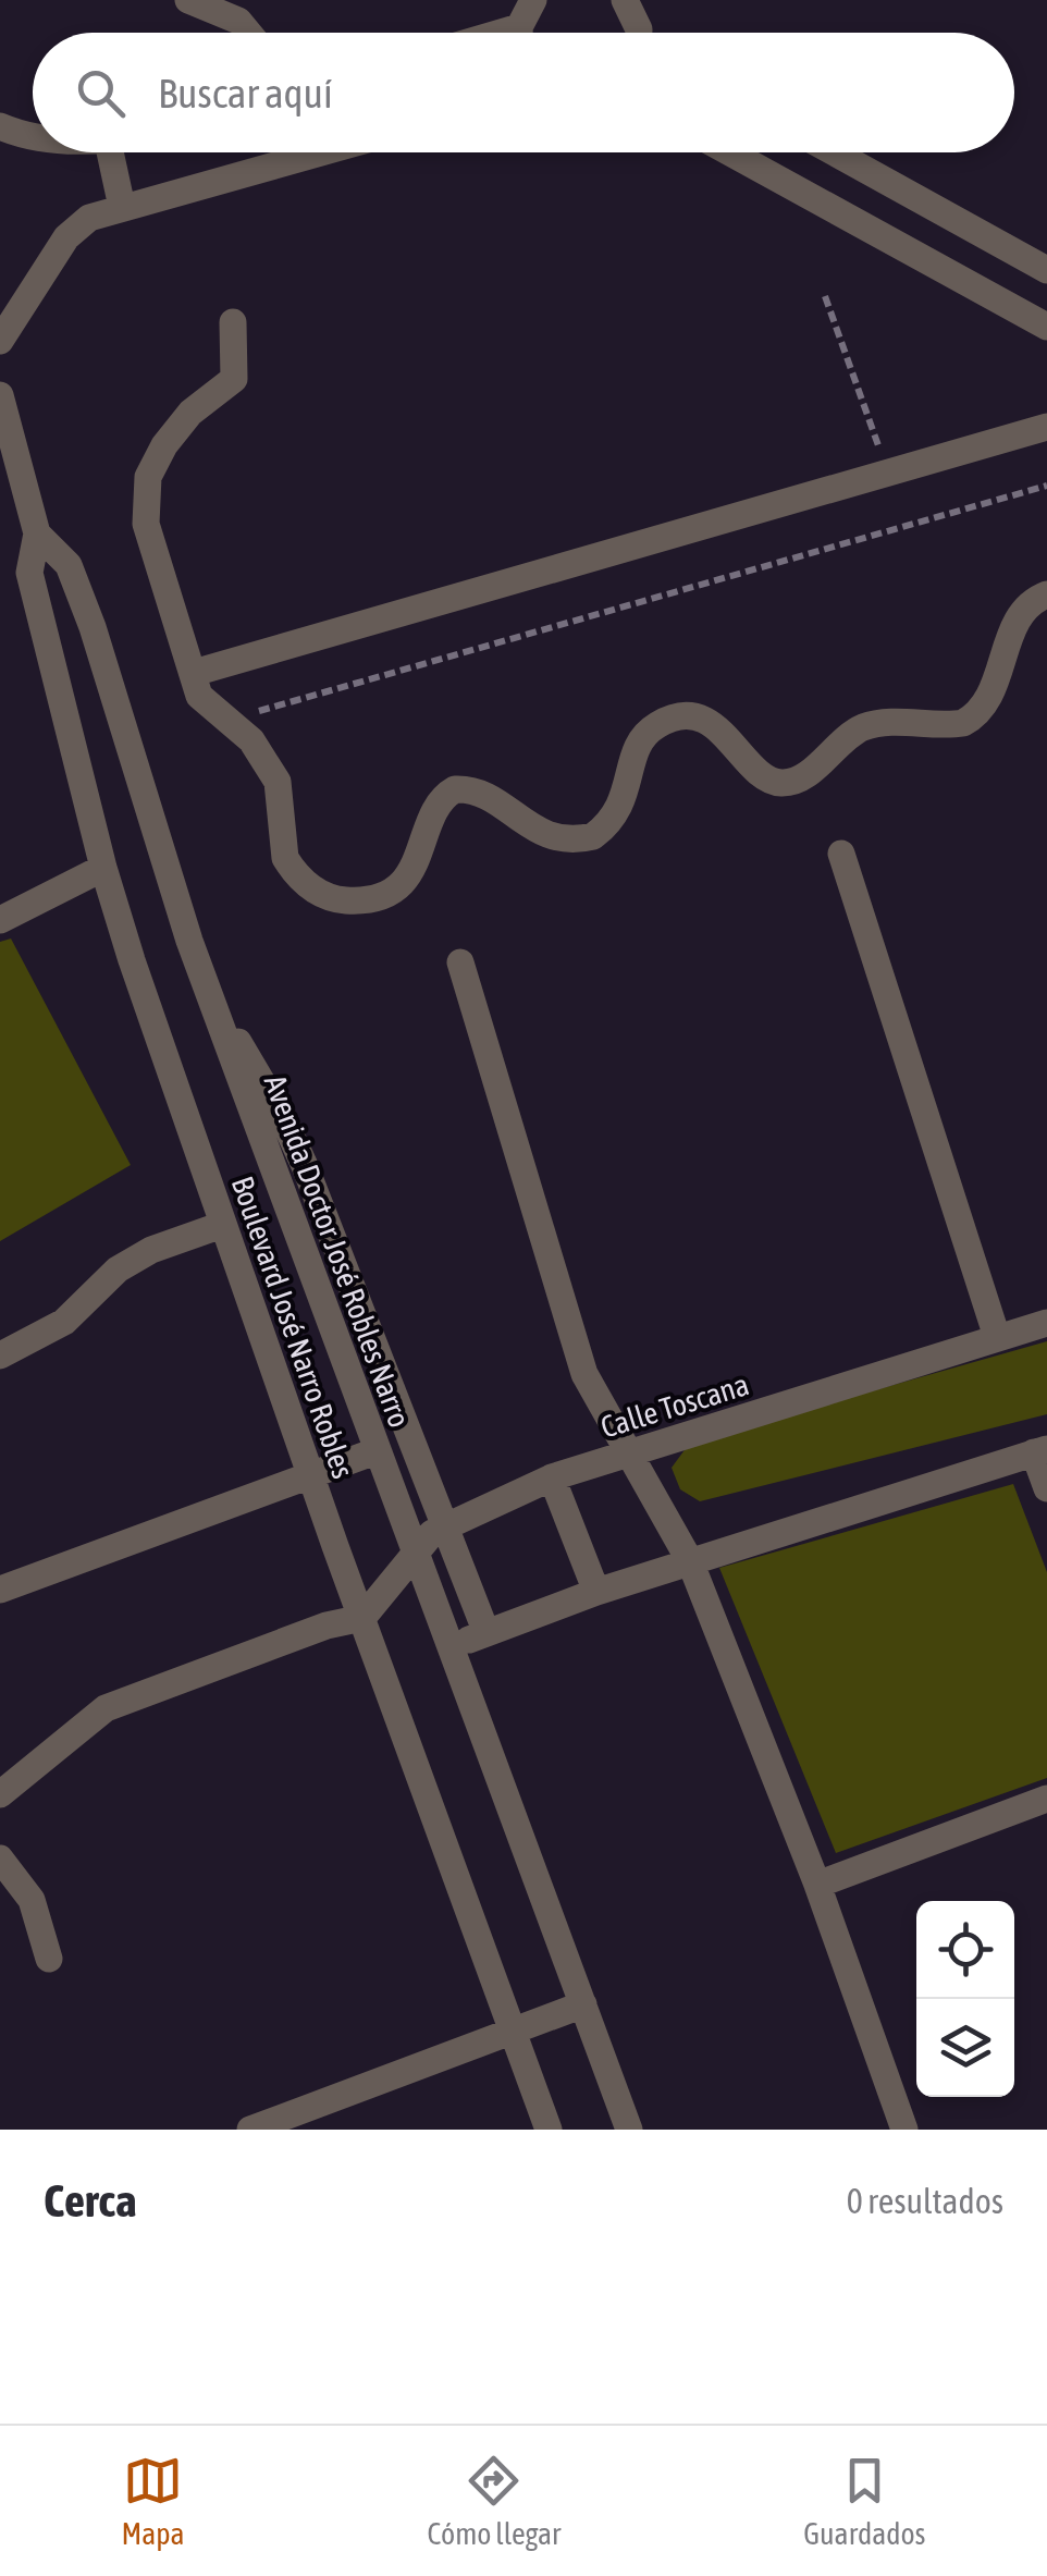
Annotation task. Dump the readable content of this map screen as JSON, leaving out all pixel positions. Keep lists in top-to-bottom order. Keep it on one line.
{"streets":{"street":["Avenida Doctor José Robles Narro","Boulevard José Narro Robles","Calle Toscana"]},"crossings":[["Avenida Doctor José Robles Narro","Boulevard José Narro Robles"],["Avenida Doctor José Robles Narro","Calle Toscana"],["Boulevard José Narro Robles","Calle Toscana"]],"page":{"search":"Buscar aquí","heading":["Cerca","0 resultados"],"nav":["Mapa","Cómo llegar","Guardados"]}}
